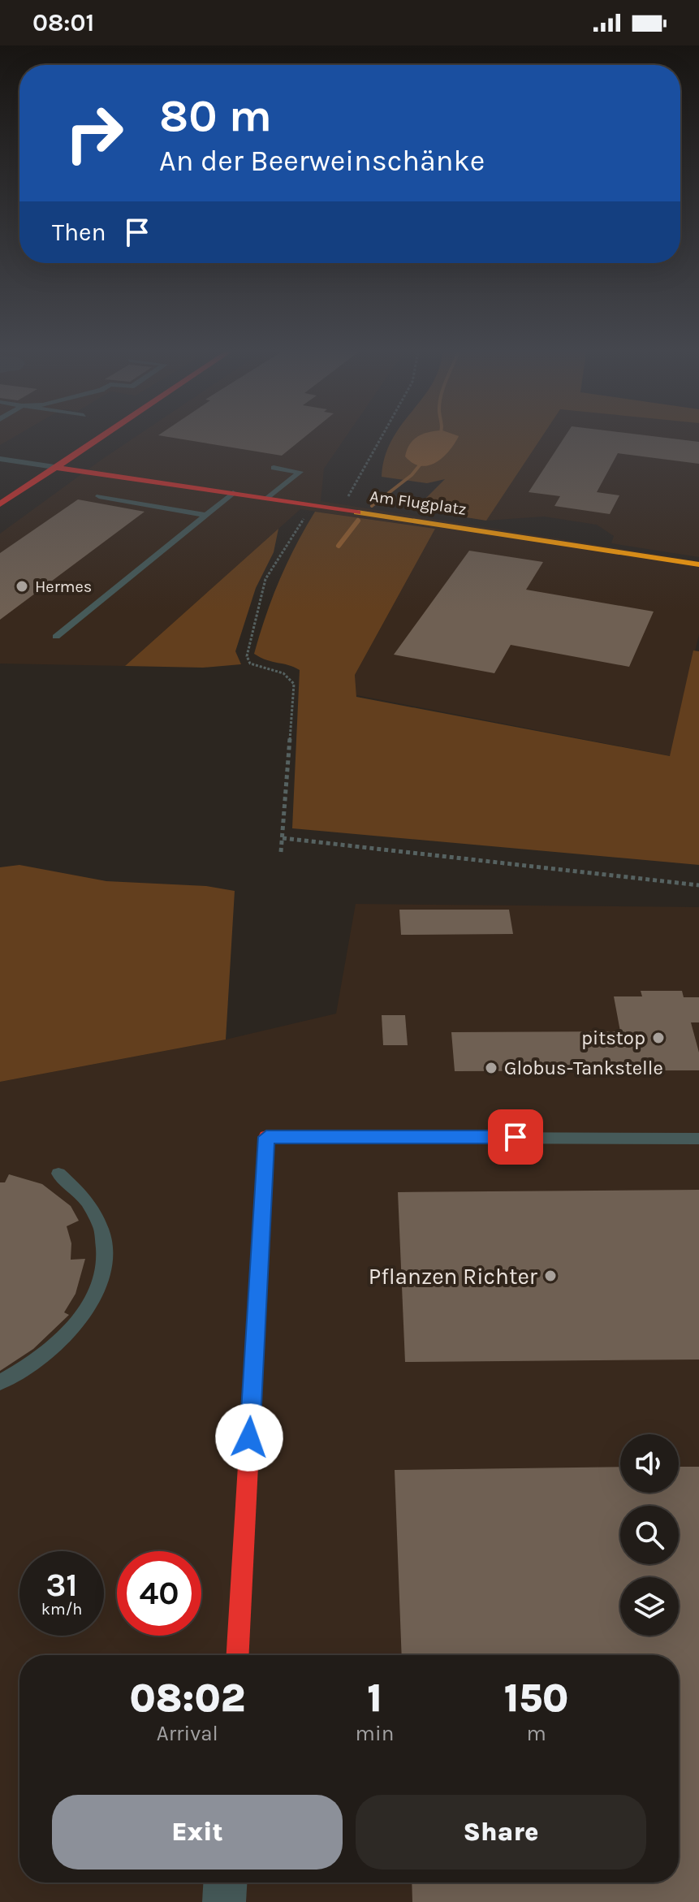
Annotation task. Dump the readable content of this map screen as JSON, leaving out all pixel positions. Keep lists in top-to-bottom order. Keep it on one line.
{"streets":{"street":["Am Flugplatz"]},"places":["Hermes","pitstop","Globus-Tankstelle","Pflanzen Richter"],"page":{"status":"08:01","turn":["80 m","An der Beerweinschänke"],"then":"Then","speed":"31 km/h","limit":"40","eta":["08:02","Arrival","1","min","150","m"],"buttons":["Exit","Share"]}}
